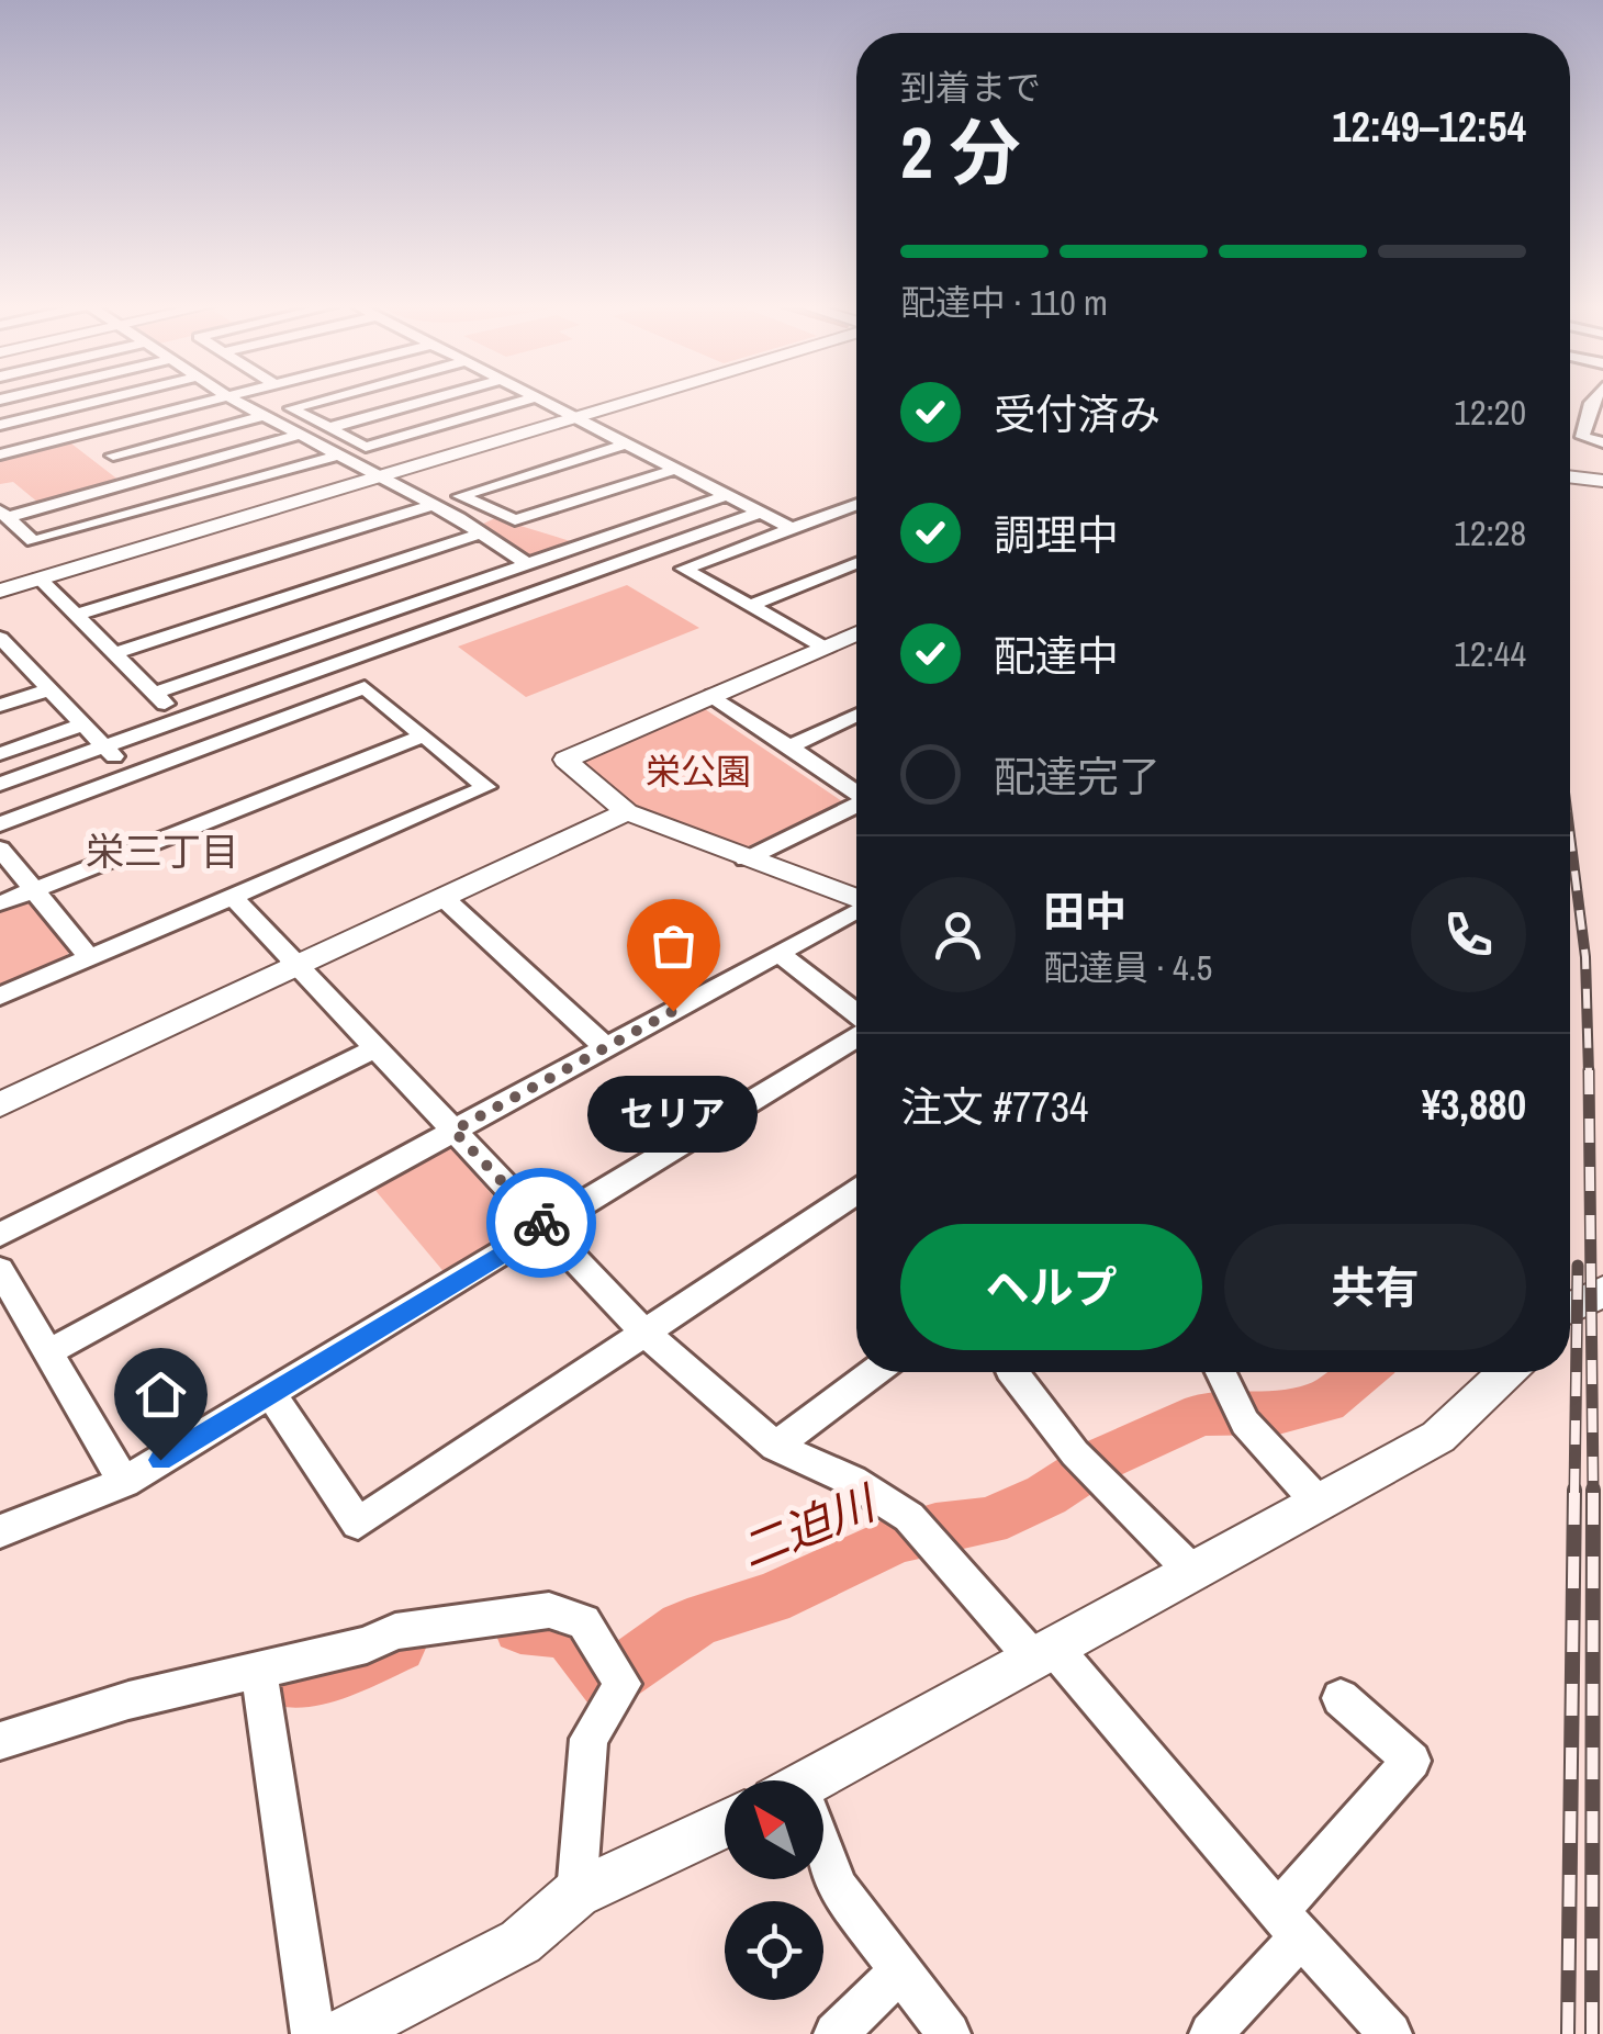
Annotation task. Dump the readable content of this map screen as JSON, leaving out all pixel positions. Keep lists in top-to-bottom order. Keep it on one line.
{"districts":["栄三丁目"],"water":["二迫川"],"parks":["栄公園"],"places":["セリア"],"north":"top left","page":{"heading":["2 分","到着まで","12:49–12:54"],"panel":["田中","配達員 · 4.5","注文 #7734","¥3,880"],"bar":"配達中 · 110 m","list":[["受付済み","12:20"],["調理中","12:28"],["配達中","12:44"],"配達完了"],"bubble":"セリア","buttons":["ヘルプ","共有"]}}
